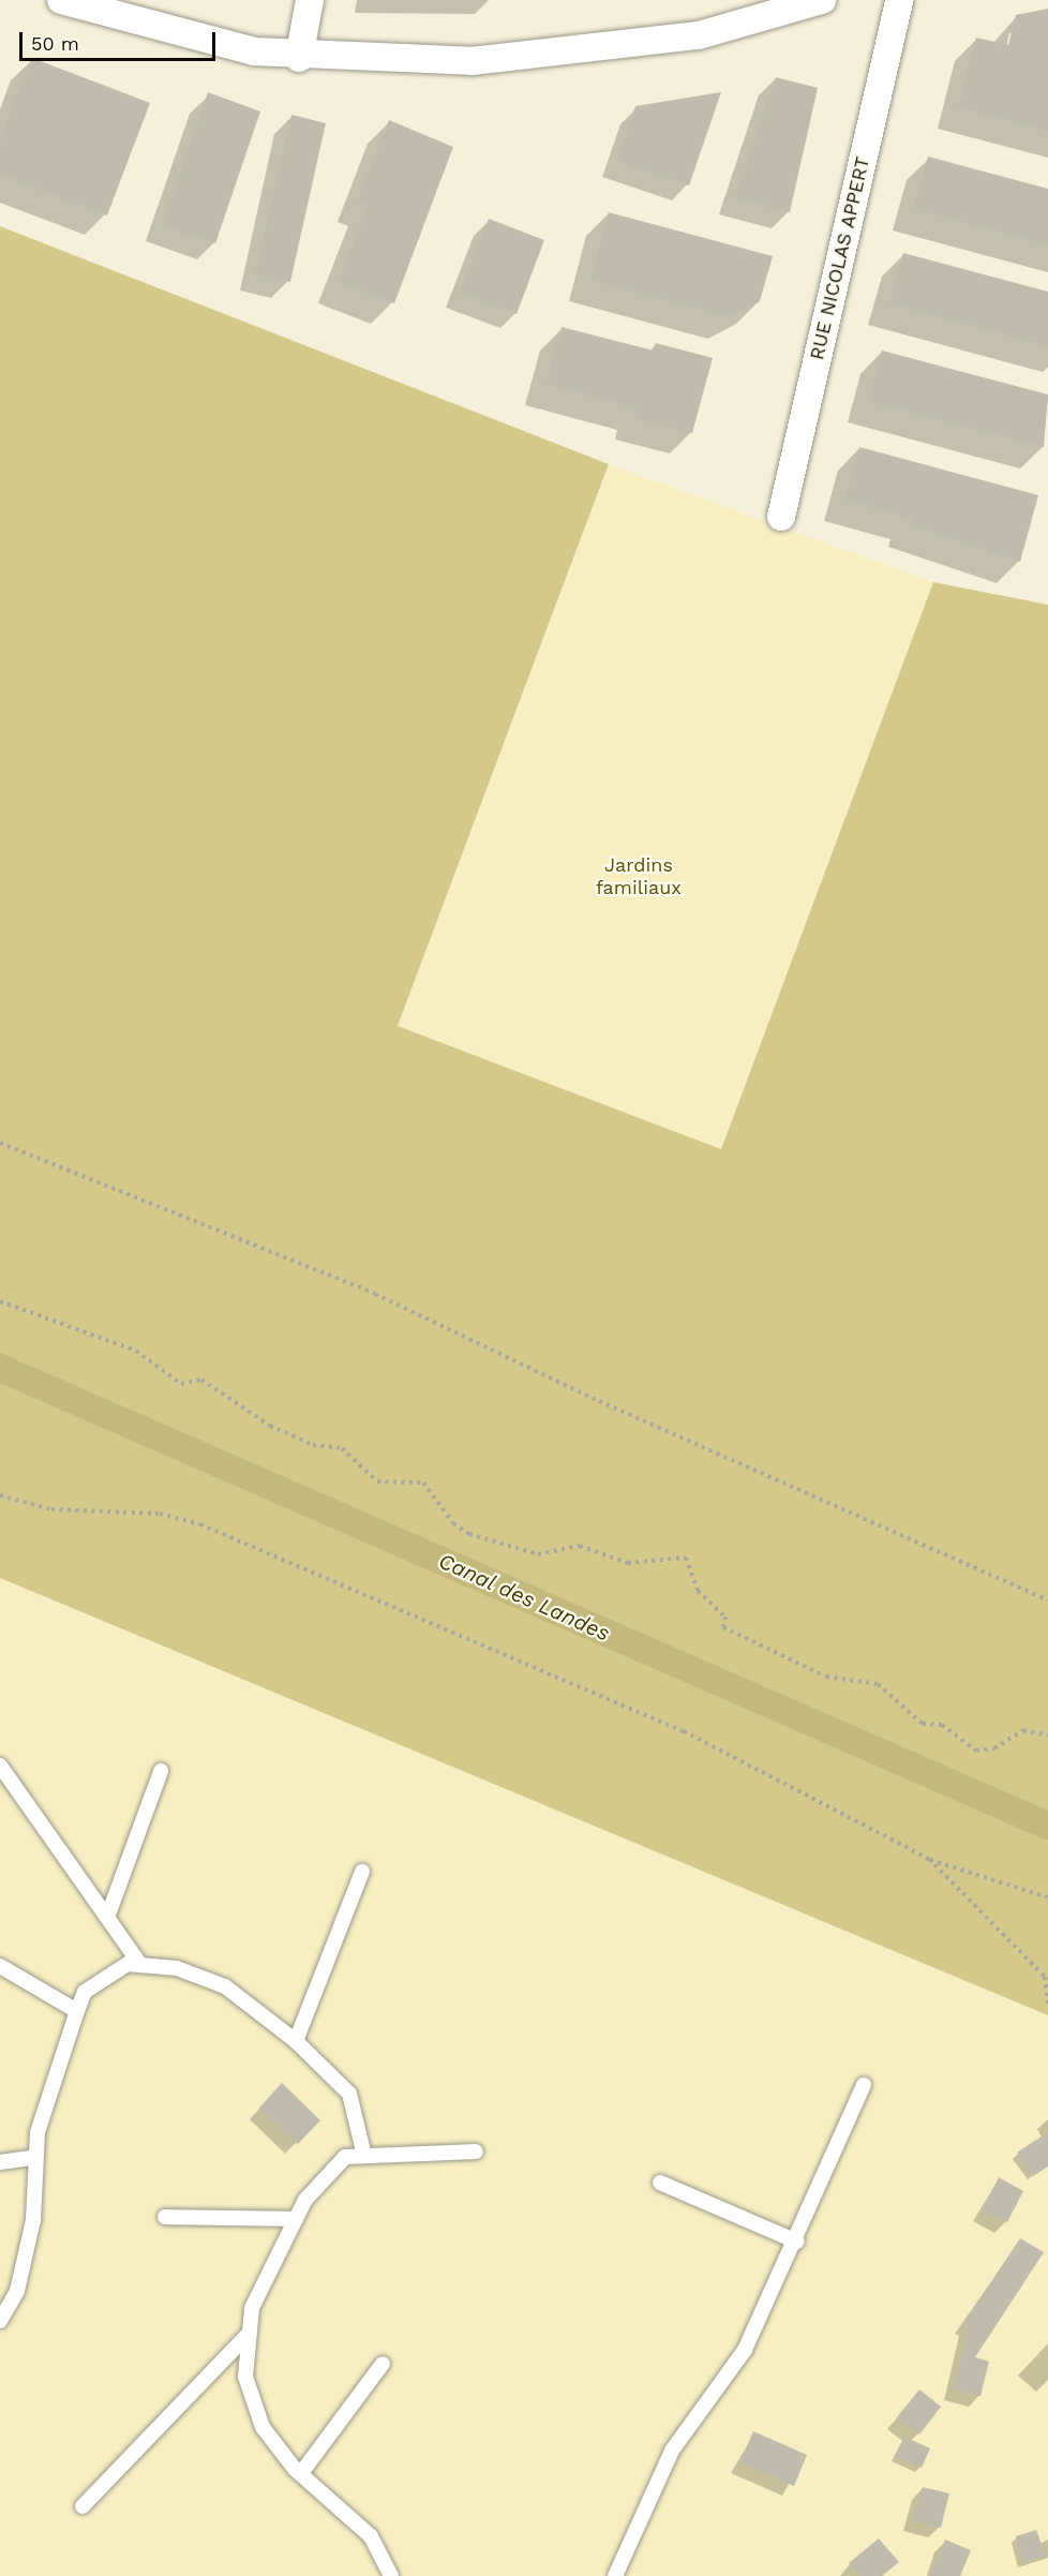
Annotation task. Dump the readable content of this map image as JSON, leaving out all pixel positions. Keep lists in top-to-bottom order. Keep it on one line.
{"streets":{"street":["RUE NICOLAS APPERT"]},"water":["Canal des Landes"],"parks":["Jardins familiaux"],"scale_bar":"50 m"}
